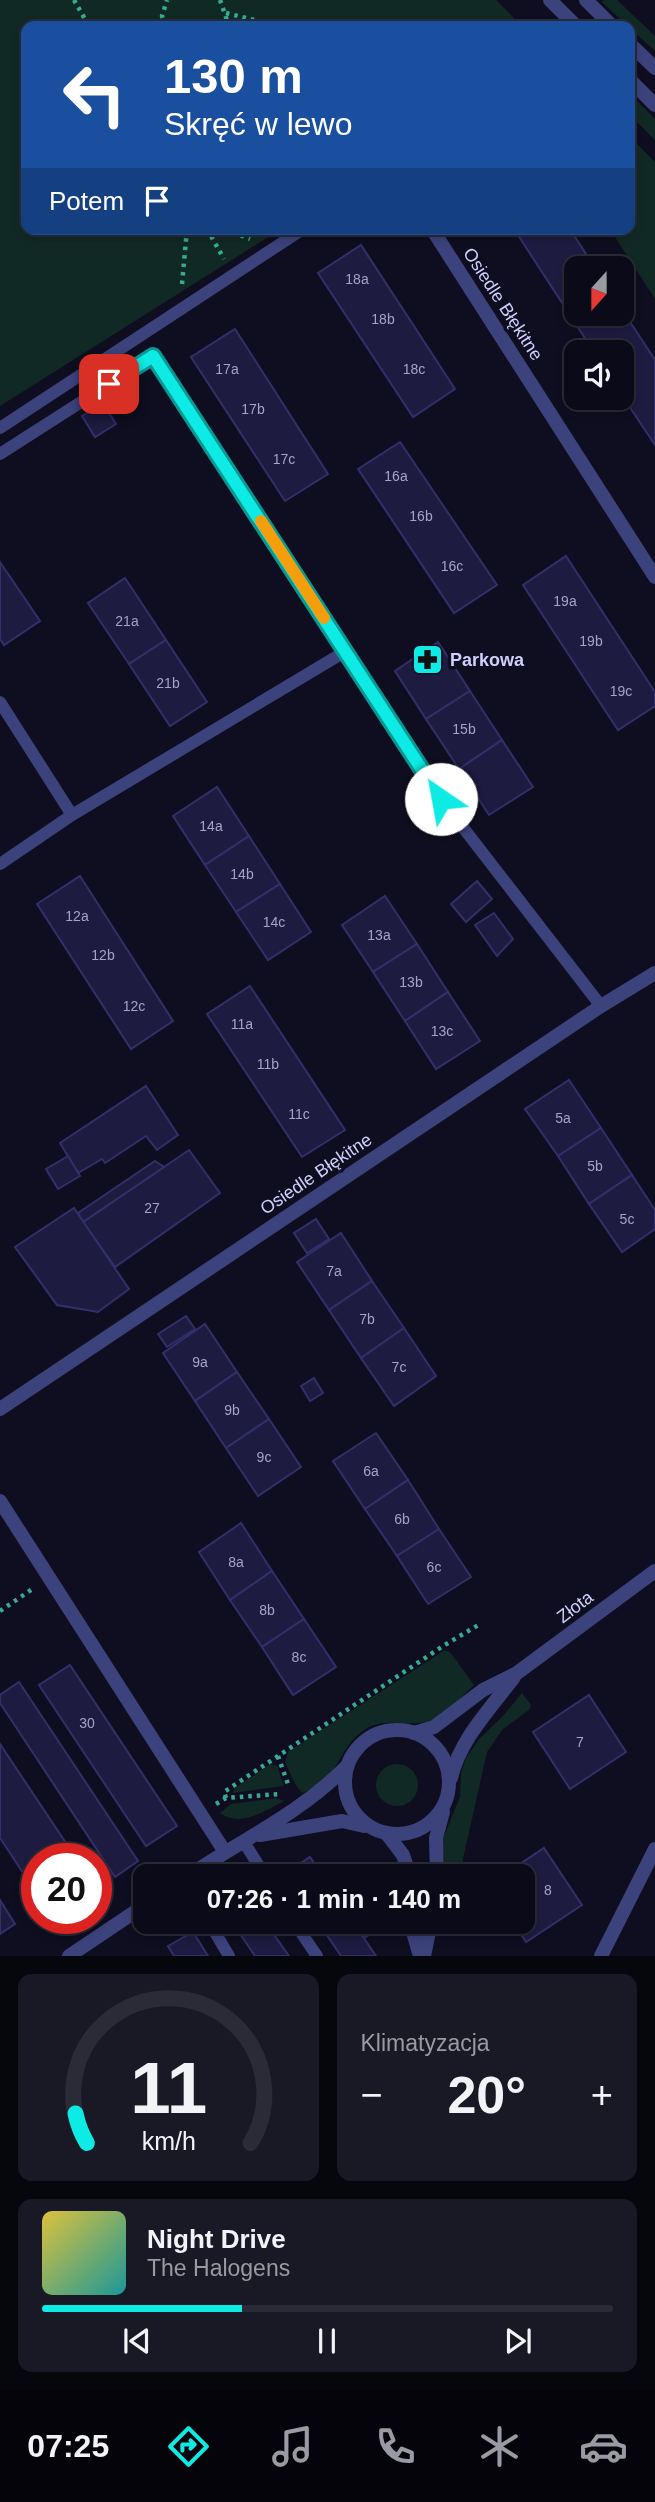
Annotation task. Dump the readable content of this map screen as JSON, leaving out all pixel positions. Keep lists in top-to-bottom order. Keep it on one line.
{"streets":{"street":["Osiedle Błękitne","Złota"]},"places":{"pharmacy":["Parkowa"]},"house_numbers":["18a","18b","17a","18c","17b","17c","16a","16b","16c","19a","21a","19b","21b","19c","15b","14a","14b","12a","14c","13a","12b","13b","12c","11a","13c","11b","11c","5a","5b","27","5c","7a","7b","9a","7c","9b","9c","6a","6b","8a","6c","8b","8c","30","7","8"],"north":"bottom","page":{"turn":["130 m","Skręć w lewo"],"then":"Potem","limit":"20","trip":"07:26 · 1 min · 140 m","tile":"Klimatyzacja","heat":["−","20°","+"],"song":["Night Drive","The Halogens"],"tabs":"07:25","gauge":["11","km/h"]}}
